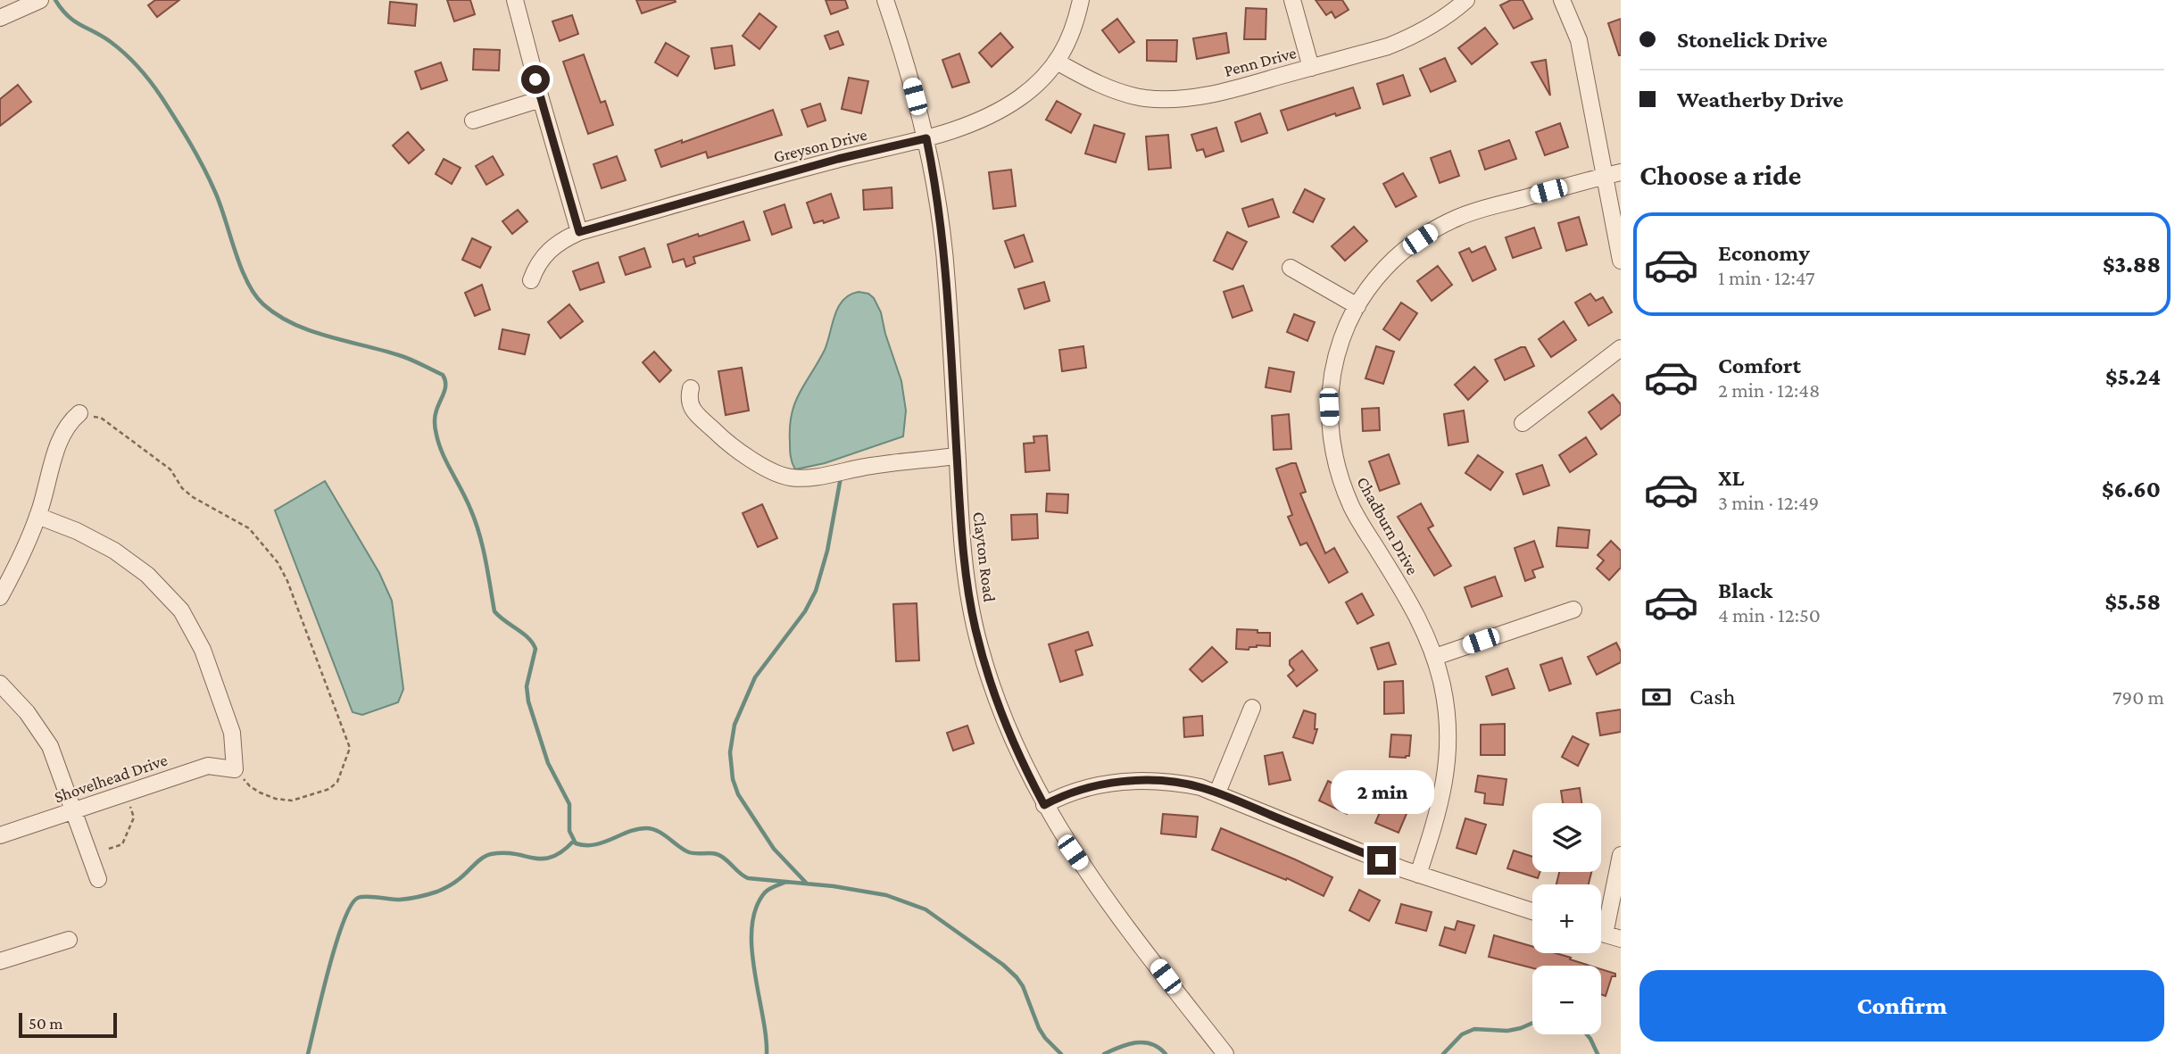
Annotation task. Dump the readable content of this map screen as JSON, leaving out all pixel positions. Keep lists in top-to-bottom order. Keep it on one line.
{"streets":{"street":["Penn Drive","Greyson Drive","Chadburn Drive","Clayton Road","Shovelhead Drive"]},"crossings":[["Penn Drive","Greyson Drive"],["Greyson Drive","Clayton Road"]],"scale_bar":"50 m","page":{"banner":["Stonelick Drive","Weatherby Drive"],"heading":"Choose a ride","list":[{"name":"Economy","note":"1 min · 12:47","value":"$3.88"},{"name":"Comfort","note":"2 min · 12:48","value":"$5.24"},{"name":"XL","note":"3 min · 12:49","value":"$6.60"},{"name":"Black","note":"4 min · 12:50","value":"$5.58"}],"pay":["Cash","790 m"],"bubble":"2 min","map_buttons":["+","−"],"buttons":"Confirm","scale":"50 m"}}
